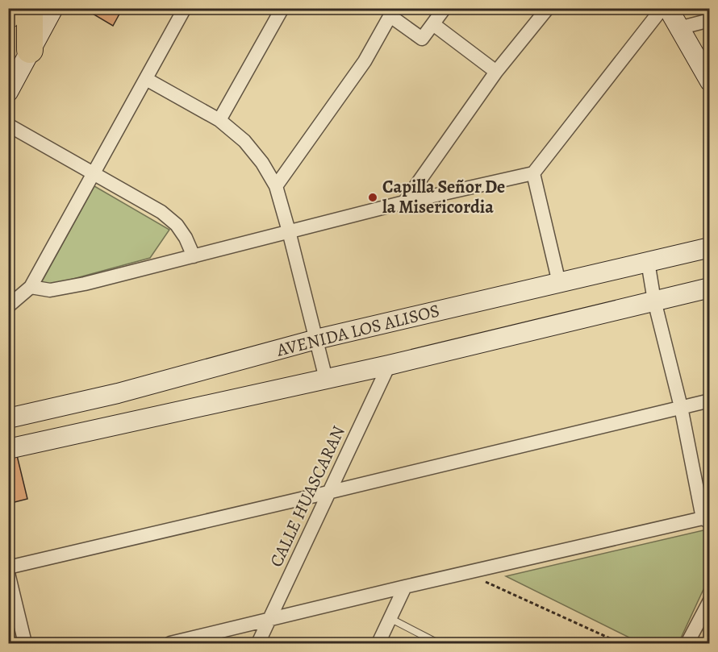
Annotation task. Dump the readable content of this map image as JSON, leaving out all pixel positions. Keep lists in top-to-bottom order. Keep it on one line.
{"streets":{"street":["AVENIDA LOS ALISOS","CALLE HUASCARAN"]},"places":["Capilla Señor De la Misericordia"]}
